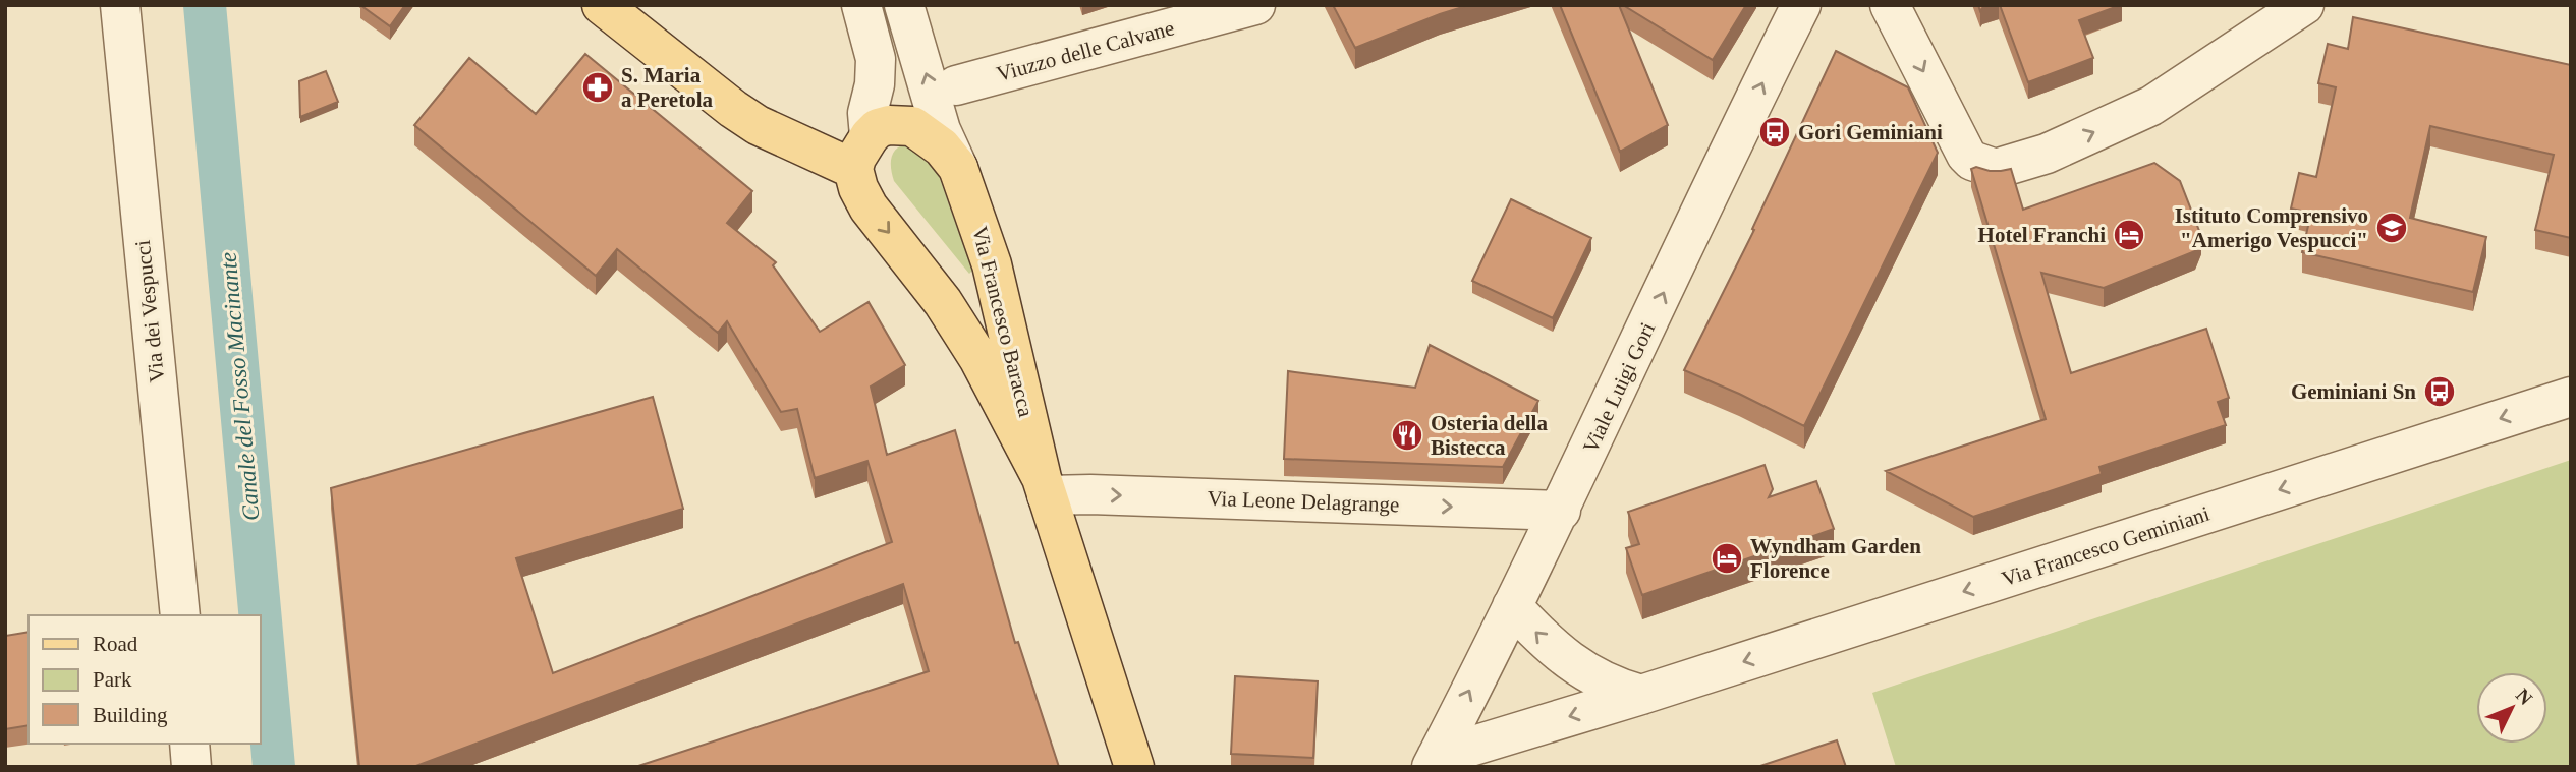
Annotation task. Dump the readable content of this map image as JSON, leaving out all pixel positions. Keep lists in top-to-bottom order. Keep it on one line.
{"streets":{"main road":["Via Francesco Baracca"],"street":["Viuzzo delle Calvane","Via dei Vespucci","Viale Luigi Gori","Via Leone Delagrange","Via Francesco Geminiani"]},"crossings":[["Via Francesco Baracca","Via Leone Delagrange"],["Viale Luigi Gori","Via Leone Delagrange"],["Viale Luigi Gori","Via Francesco Geminiani"]],"one_way":["Viale Luigi Gori","Via Leone Delagrange","Via Francesco Geminiani"],"water":["Canale del Fosso Macinante"],"places":{"pharmacy":["S. Maria a Peretola"],"bus stop":["Gori Geminiani","Geminiani Sn"],"school or university":["Istituto Comprensivo \"Amerigo Vespucci\""],"hotel":["Hotel Franchi","Wyndham Garden Florence"],"restaurant":["Osteria della Bistecca"]},"legend":["Road","Park","Building"],"north":"top right"}
